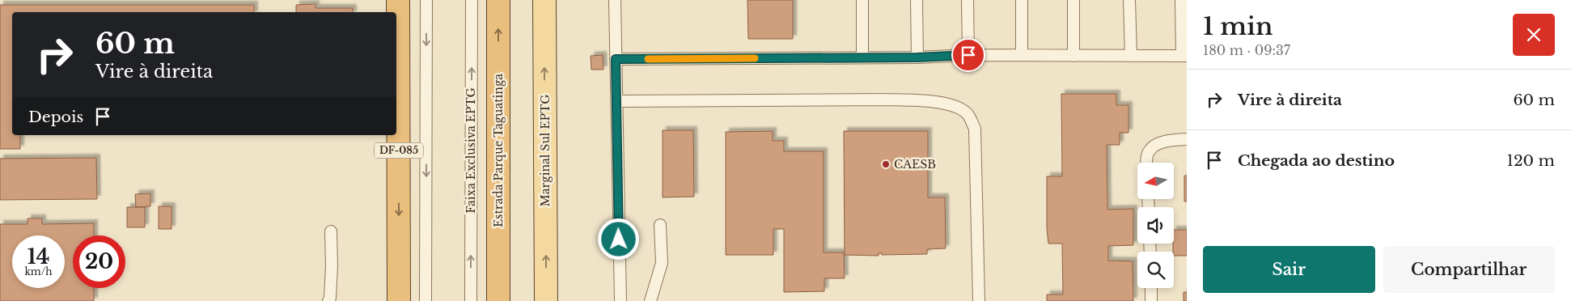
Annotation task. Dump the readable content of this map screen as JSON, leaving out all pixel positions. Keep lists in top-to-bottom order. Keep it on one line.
{"streets":{"highway":["DF-085","Estrada Parque Taguatinga"],"main road":["Marginal Sul EPTG"],"lane":["Faixa Exclusiva EPTG"]},"one_way":["Marginal Sul EPTG"],"places":["CAESB"],"north":"left","page":{"heading":["1 min","180 m · 09:37"],"turn":["60 m","Vire à direita"],"list":[{"name":"Vire à direita","value":"60 m"},{"name":"Chegada ao destino","value":"120 m"}],"then":"Depois","speed":"14 km/h","limit":"20","buttons":["Sair","Compartilhar"]}}
